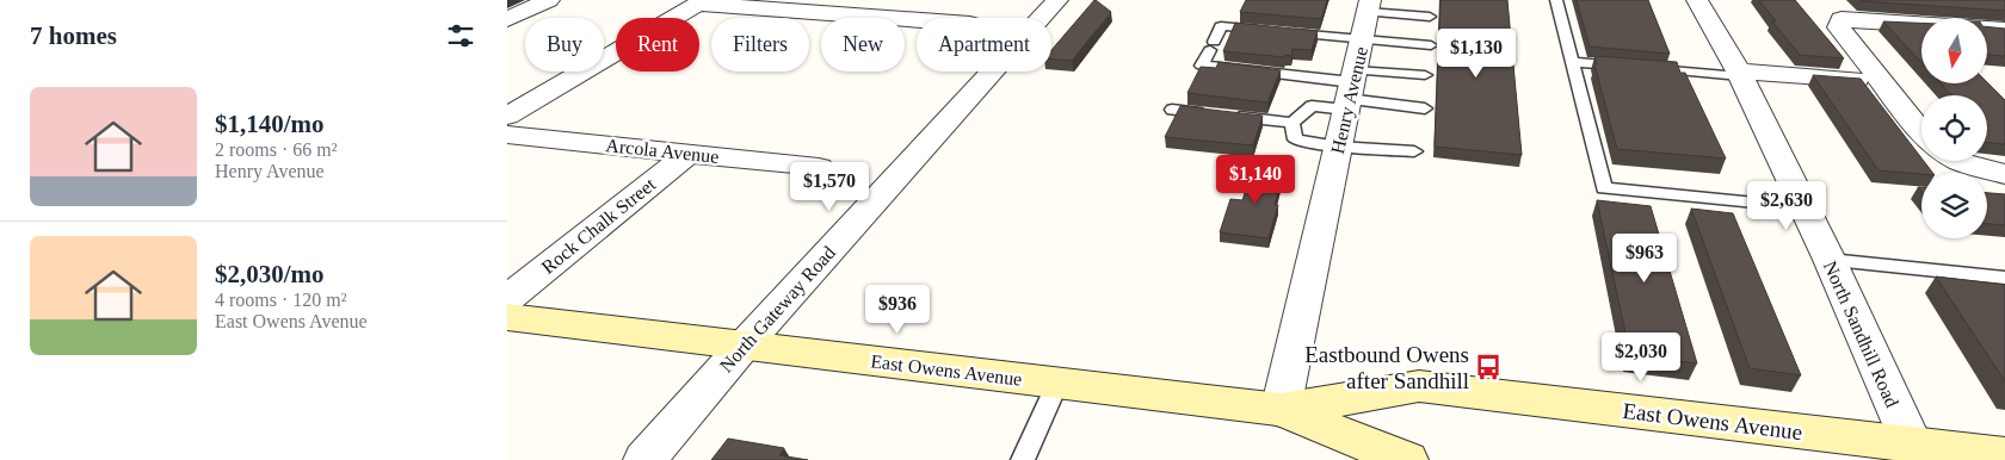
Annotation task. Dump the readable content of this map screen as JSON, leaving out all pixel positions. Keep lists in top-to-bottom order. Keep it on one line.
{"streets":{"main road":["East Owens Avenue"],"street":["Henry Avenue","Arcola Avenue","Rock Chalk Street","North Gateway Road","North Sandhill Road"]},"crossings":[["Henry Avenue","East Owens Avenue"],["Arcola Avenue","Rock Chalk Street"],["North Gateway Road","East Owens Avenue"],["North Sandhill Road","East Owens Avenue"]],"places":{"bus stop":["Eastbound Owens after Sandhill"]},"north":"bottom","page":{"heading":"7 homes","chip":["Buy","Rent","Filters","New","Apartment"],"price":["$1,130","$1,140","$1,570","$2,630","$963","$936","$2,030"],"list":[{"name":"$1,140/mo","note":"2 rooms · 66 m² · Henry Avenue"},{"name":"$2,030/mo","note":"4 rooms · 120 m² · East Owens Avenue"}]}}
